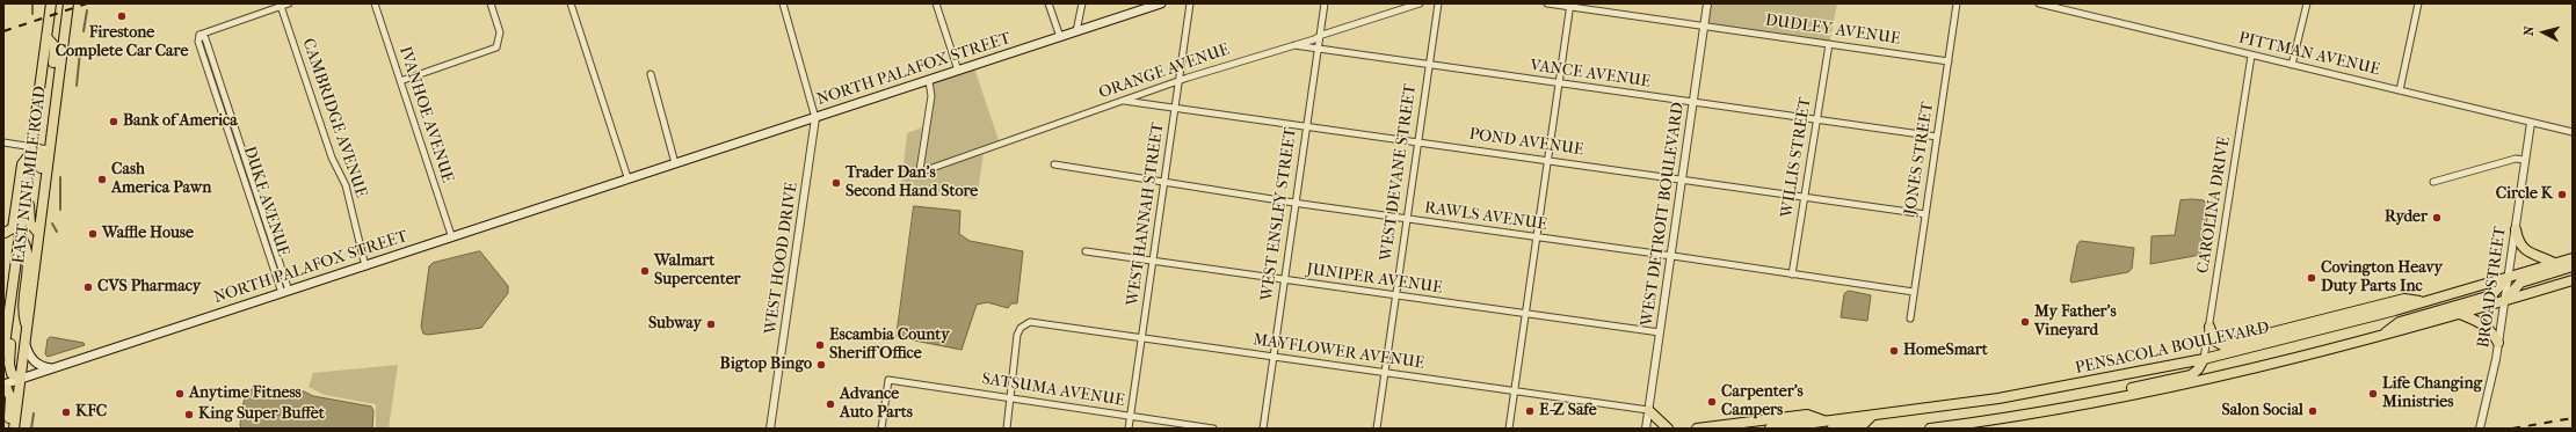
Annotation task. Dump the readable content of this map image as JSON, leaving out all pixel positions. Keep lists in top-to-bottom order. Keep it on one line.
{"streets":{"main road":["NORTH PALAFOX STREET","EAST NINE MILE ROAD","PENSACOLA BOULEVARD"],"street":["DUDLEY AVENUE","PITTMAN AVENUE","ORANGE AVENUE","VANCE AVENUE","IVANHOE AVENUE","CAMBRIDGE AVENUE","POND AVENUE","WILLIS STREET","JONES STREET","WEST DEVANE STREET","DUKE AVENUE","CAROLINA DRIVE","WEST HANNAH STREET","WEST ENSLEY STREET","WEST DETROIT BOULEVARD","RAWLS AVENUE","WEST HOOD DRIVE","JUNIPER AVENUE","BROAD STREET","MAYFLOWER AVENUE","SATSUMA AVENUE"]},"crossings":[["DUDLEY AVENUE","WILLIS STREET"],["DUDLEY AVENUE","JONES STREET"],["DUDLEY AVENUE","WEST DETROIT BOULEVARD"],["PITTMAN AVENUE","CAROLINA DRIVE"],["PITTMAN AVENUE","BROAD STREET"],["NORTH PALAFOX STREET","ORANGE AVENUE"],["NORTH PALAFOX STREET","IVANHOE AVENUE"],["NORTH PALAFOX STREET","CAMBRIDGE AVENUE"],["NORTH PALAFOX STREET","EAST NINE MILE ROAD"],["NORTH PALAFOX STREET","DUKE AVENUE"],["NORTH PALAFOX STREET","WEST HOOD DRIVE"],["ORANGE AVENUE","VANCE AVENUE"],["ORANGE AVENUE","POND AVENUE"],["ORANGE AVENUE","WEST HANNAH STREET"],["ORANGE AVENUE","WEST ENSLEY STREET"],["VANCE AVENUE","WILLIS STREET"],["VANCE AVENUE","JONES STREET"],["VANCE AVENUE","WEST DEVANE STREET"],["VANCE AVENUE","WEST ENSLEY STREET"],["VANCE AVENUE","WEST DETROIT BOULEVARD"],["CAMBRIDGE AVENUE","DUKE AVENUE"],["POND AVENUE","WILLIS STREET"],["POND AVENUE","JONES STREET"],["POND AVENUE","WEST DEVANE STREET"],["POND AVENUE","WEST HANNAH STREET"],["POND AVENUE","WEST ENSLEY STREET"],["POND AVENUE","WEST DETROIT BOULEVARD"],["WILLIS STREET","RAWLS AVENUE"],["JONES STREET","RAWLS AVENUE"],["WEST DEVANE STREET","RAWLS AVENUE"],["WEST DEVANE STREET","JUNIPER AVENUE"],["WEST DEVANE STREET","MAYFLOWER AVENUE"],["CAROLINA DRIVE","PENSACOLA BOULEVARD"],["WEST HANNAH STREET","RAWLS AVENUE"],["WEST HANNAH STREET","JUNIPER AVENUE"],["WEST HANNAH STREET","MAYFLOWER AVENUE"],["WEST HANNAH STREET","SATSUMA AVENUE"],["WEST ENSLEY STREET","RAWLS AVENUE"],["WEST ENSLEY STREET","JUNIPER AVENUE"],["WEST ENSLEY STREET","MAYFLOWER AVENUE"],["WEST DETROIT BOULEVARD","RAWLS AVENUE"],["WEST DETROIT BOULEVARD","JUNIPER AVENUE"],["WEST DETROIT BOULEVARD","MAYFLOWER AVENUE"],["BROAD STREET","PENSACOLA BOULEVARD"],["MAYFLOWER AVENUE","SATSUMA AVENUE"]],"places":["Firestone Complete Car Care","Bank of America","Cash America Pawn","Trader Dan's Second Hand Store","Circle K","Ryder","Waffle House","Walmart Supercenter","Covington Heavy Duty Parts Inc","CVS Pharmacy","My Father's Vineyard","Subway","Escambia County Sheriff Office","HomeSmart","Bigtop Bingo","Anytime Fitness","Life Changing Ministries","Carpenter's Campers","Advance Auto Parts","E-Z Safe","Salon Social","KFC","King Super Buffet"],"north":"left"}
